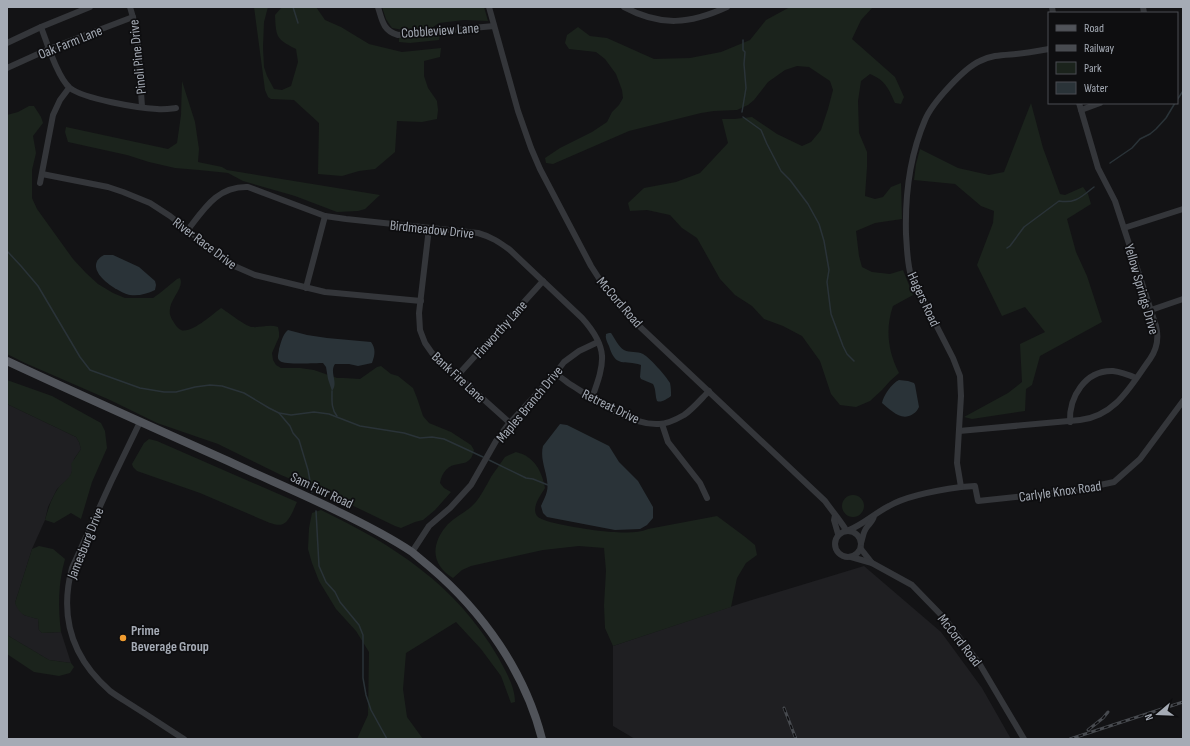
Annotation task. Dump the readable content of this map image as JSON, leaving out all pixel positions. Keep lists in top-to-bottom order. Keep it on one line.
{"streets":{"main road":["Sam Furr Road"],"street":["Cobbleview Lane","Oak Farm Lane","Pinoli Pine Drive","Birdmeadow Drive","River Race Drive","Yellow Springs Drive","Hagers Road","McCord Road","Finworthy Lane","Bank Fire Lane","Maples Branch Drive","Retreat Drive","Carlyle Knox Road","Jamesburg Drive"]},"crossings":[["Cobbleview Lane","McCord Road"],["Oak Farm Lane","Pinoli Pine Drive"],["Birdmeadow Drive","River Race Drive"],["Birdmeadow Drive","Finworthy Lane"],["Birdmeadow Drive","Bank Fire Lane"],["Birdmeadow Drive","Maples Branch Drive"],["Birdmeadow Drive","Retreat Drive"],["River Race Drive","Bank Fire Lane"],["Yellow Springs Drive","Hagers Road"],["Hagers Road","Carlyle Knox Road"],["McCord Road","Retreat Drive"],["Finworthy Lane","Bank Fire Lane"],["Bank Fire Lane","Maples Branch Drive"],["Maples Branch Drive","Retreat Drive"],["Maples Branch Drive","Sam Furr Road"],["Sam Furr Road","Jamesburg Drive"]],"places":["Prime Beverage Group"],"legend":["Road","Railway","Park","Water"],"north":"left"}
